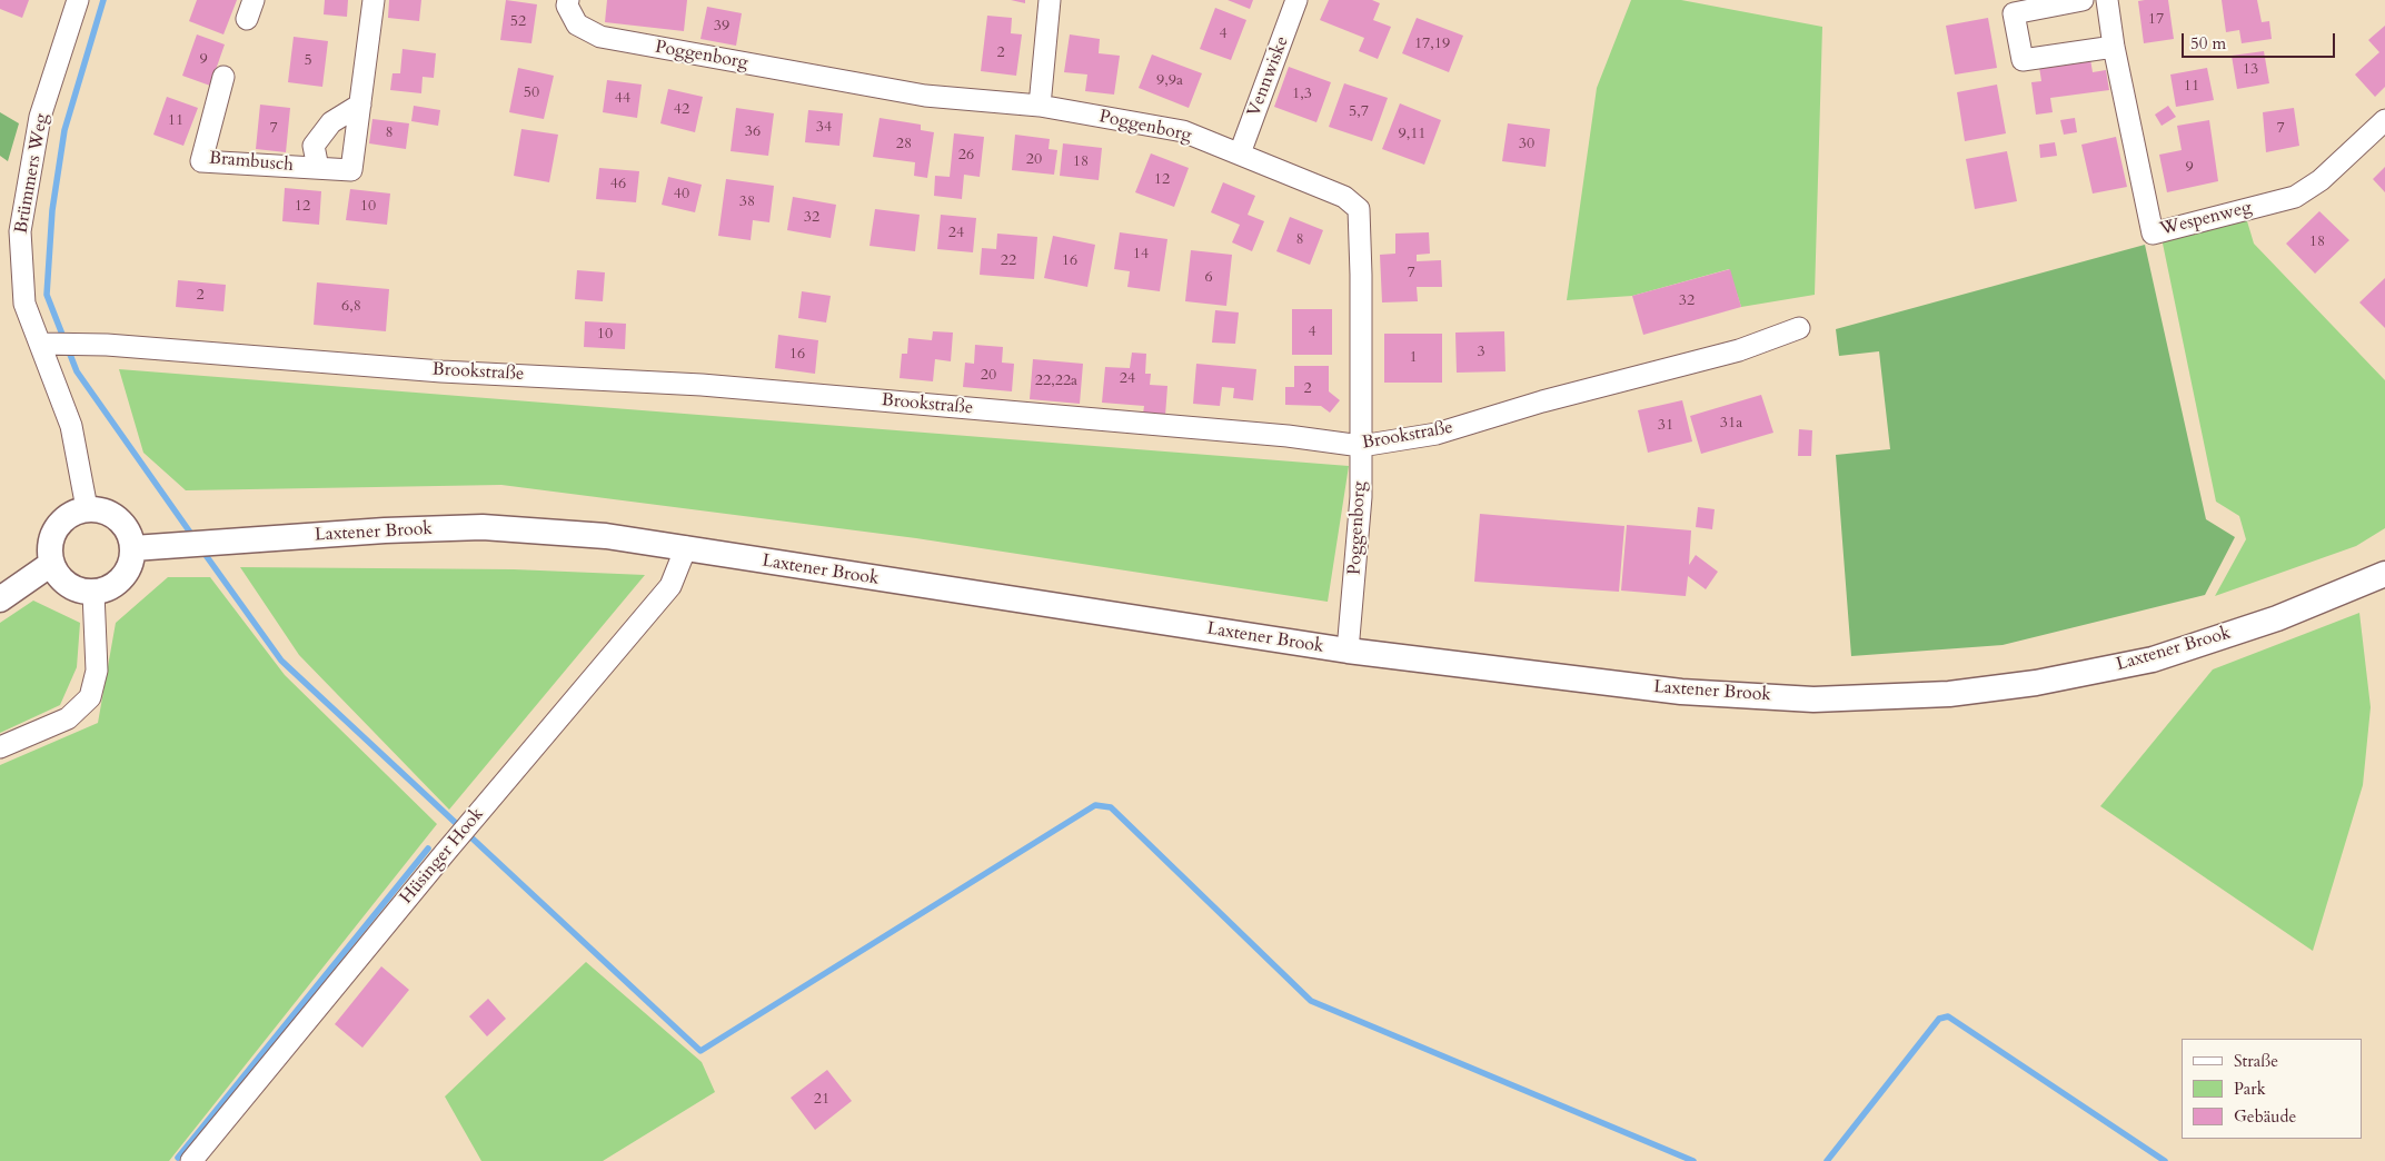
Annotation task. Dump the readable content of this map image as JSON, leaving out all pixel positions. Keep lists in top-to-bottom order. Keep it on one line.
{"streets":{"street":["Poggenborg","Vennwiske","Brambusch","Brümmers Weg","Wespenweg","Brookstraße","Laxtener Brook","Hüsinger Hook"]},"crossings":[["Poggenborg","Vennwiske"],["Poggenborg","Brookstraße"],["Poggenborg","Laxtener Brook"],["Brümmers Weg","Brookstraße"],["Brümmers Weg","Laxtener Brook"],["Laxtener Brook","Hüsinger Hook"]],"house_numbers":["17","52","39","4","17,19","2","9","5","13","9,9a","11","50","1,3","44","42","5,7","11","34","7","7","36","8","9,11","28","30","26","20","18","9","12","46","40","38","12","10","32","24","8","18","14","22","16","7","6","2","32","6,8","4","10","3","16","1","20","24","22,22a","2","31a","31","21"],"legend":["Straße","Park","Gebäude"],"scale_bar":"50 m"}
